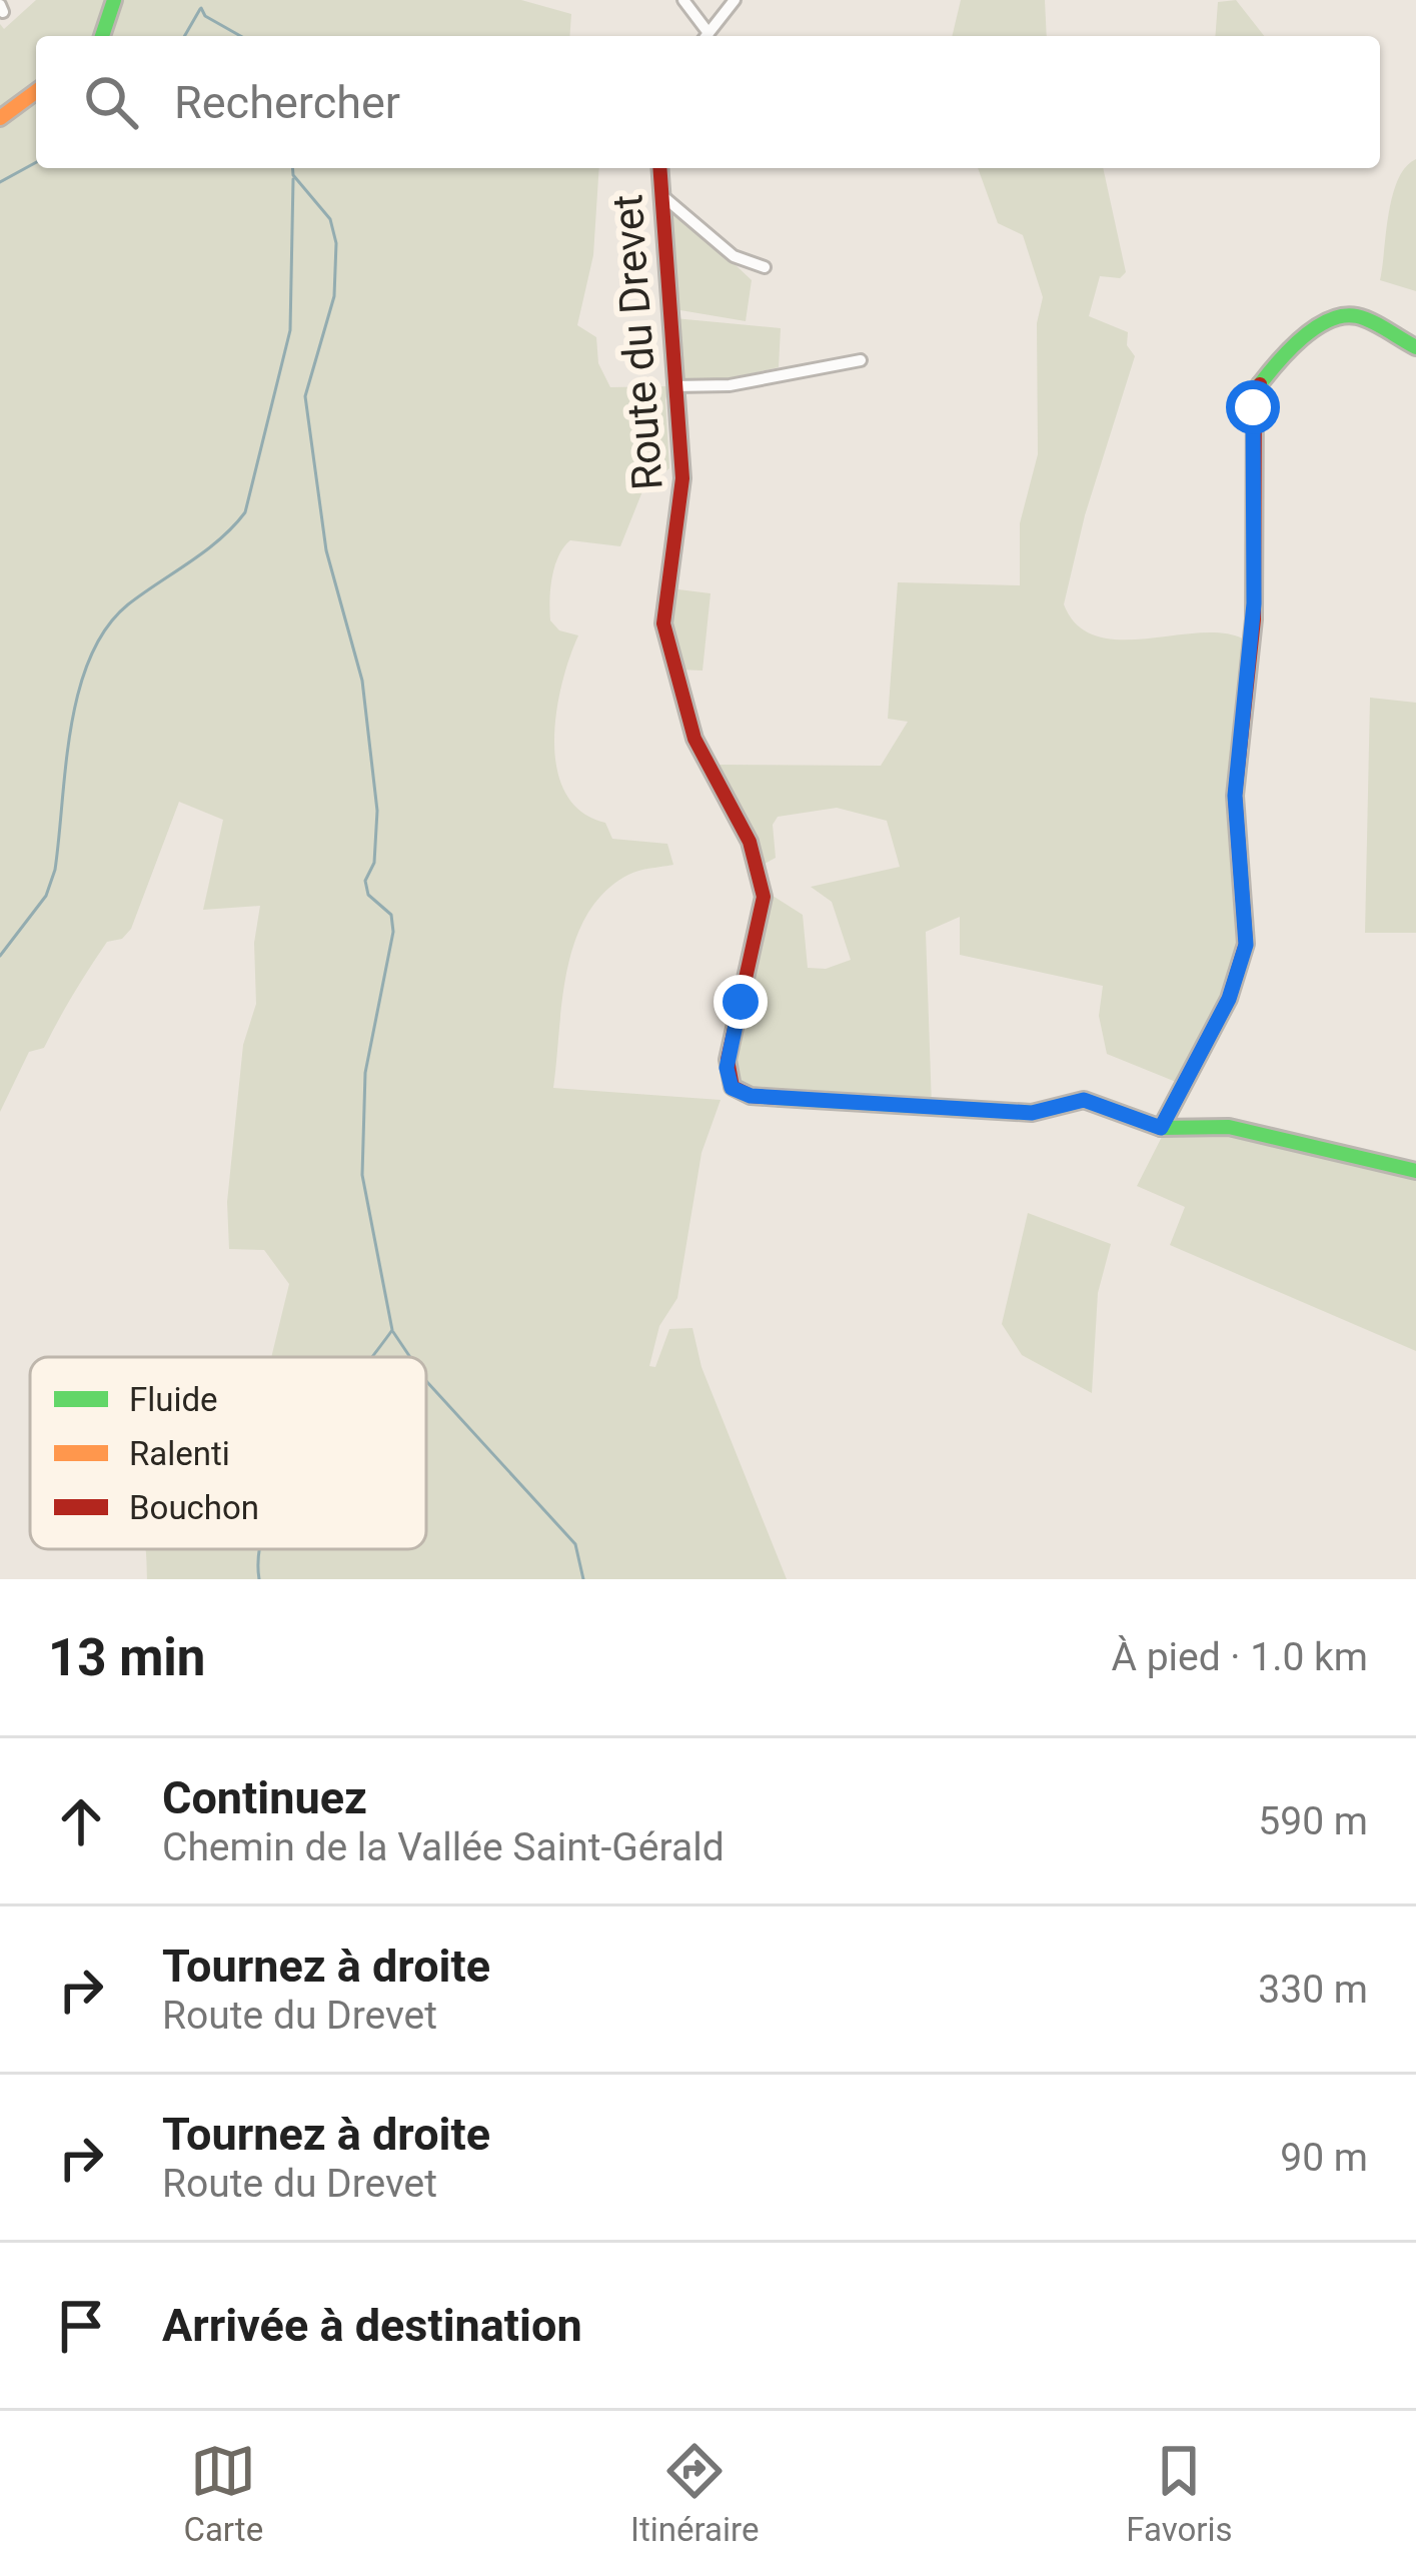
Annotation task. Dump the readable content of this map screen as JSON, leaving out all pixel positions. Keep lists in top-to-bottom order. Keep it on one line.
{"streets":{"street":["Route du Drevet"]},"legend":["Fluide","Ralenti","Bouchon"],"page":{"search":"Rechercher","heading":["13 min","À pied · 1.0 km"],"list":[["Continuez","Chemin de la Vallée Saint-Gérald","590 m"],["Tournez à droite","Route du Drevet","330 m"],["Tournez à droite","Route du Drevet","90 m"],"Arrivée à destination"],"nav":["Carte","Itinéraire","Favoris"]}}
